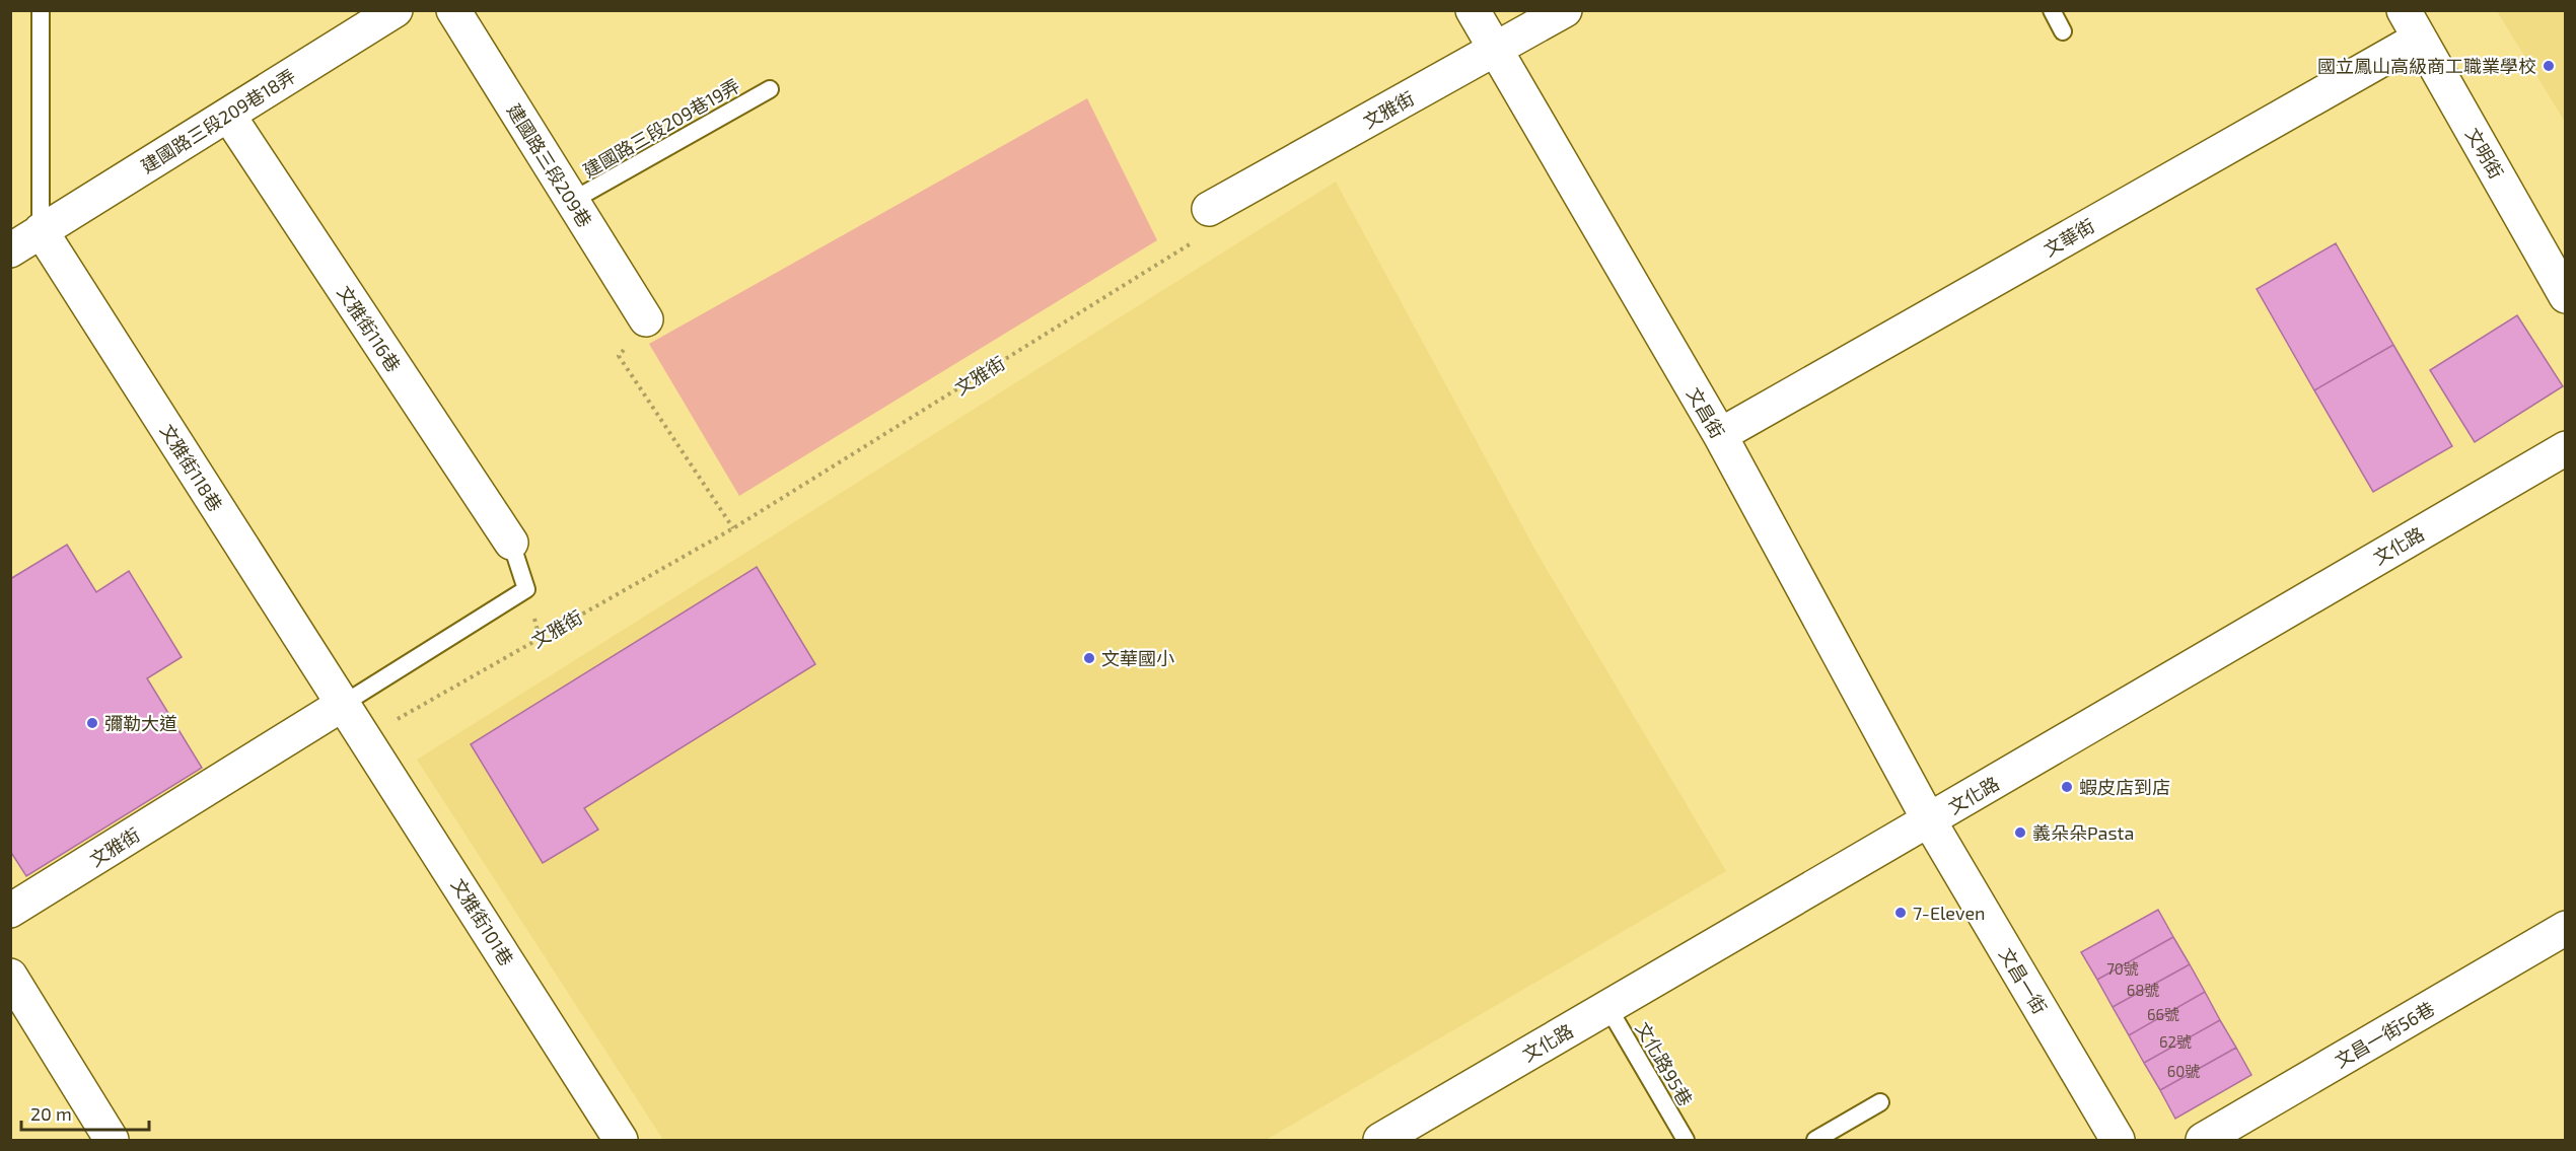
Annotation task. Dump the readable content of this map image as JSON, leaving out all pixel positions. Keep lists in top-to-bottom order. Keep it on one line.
{"streets":{"street":["文雅街","建國路三段209巷18弄","文明街","建國路三段209巷","文華街","文雅街116巷","文昌街","文雅街118巷","文化路","文雅街101巷","文昌一街","文昌一街56巷"],"lane":["建國路三段209巷19弄","文化路95巷"]},"crossings":[["文雅街","文昌街"],["文雅街","文雅街118巷"],["文雅街","文雅街101巷"],["建國路三段209巷18弄","文雅街116巷"],["建國路三段209巷18弄","文雅街118巷"],["建國路三段209巷19弄","建國路三段209巷"],["文明街","文華街"],["文華街","文昌街"],["文昌街","文化路"],["文昌街","文昌一街"],["文雅街118巷","文雅街101巷"],["文化路","文昌一街"],["文化路","文化路95巷"]],"places":["國立鳳山高級商工職業學校","文華國小","彌勒大道","蝦皮店到店","義朵朵Pasta","7-Eleven"],"house_numbers":["70號","68號","66號","62號","60號"],"scale_bar":"20 m"}
